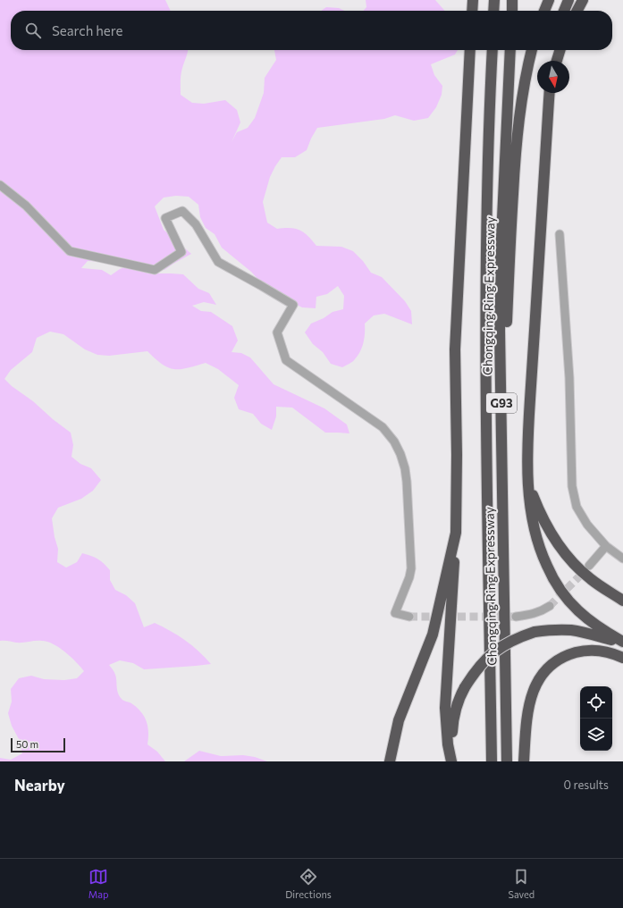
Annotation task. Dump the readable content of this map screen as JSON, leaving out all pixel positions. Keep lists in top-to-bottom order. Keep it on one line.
{"streets":{"highway":["Chongqing Ring Expressway","G93"]},"scale_bar":"50 m","north":"bottom","page":{"search":"Search here","scale":"50 m","heading":["Nearby","0 results"],"nav":["Map","Directions","Saved"]}}
